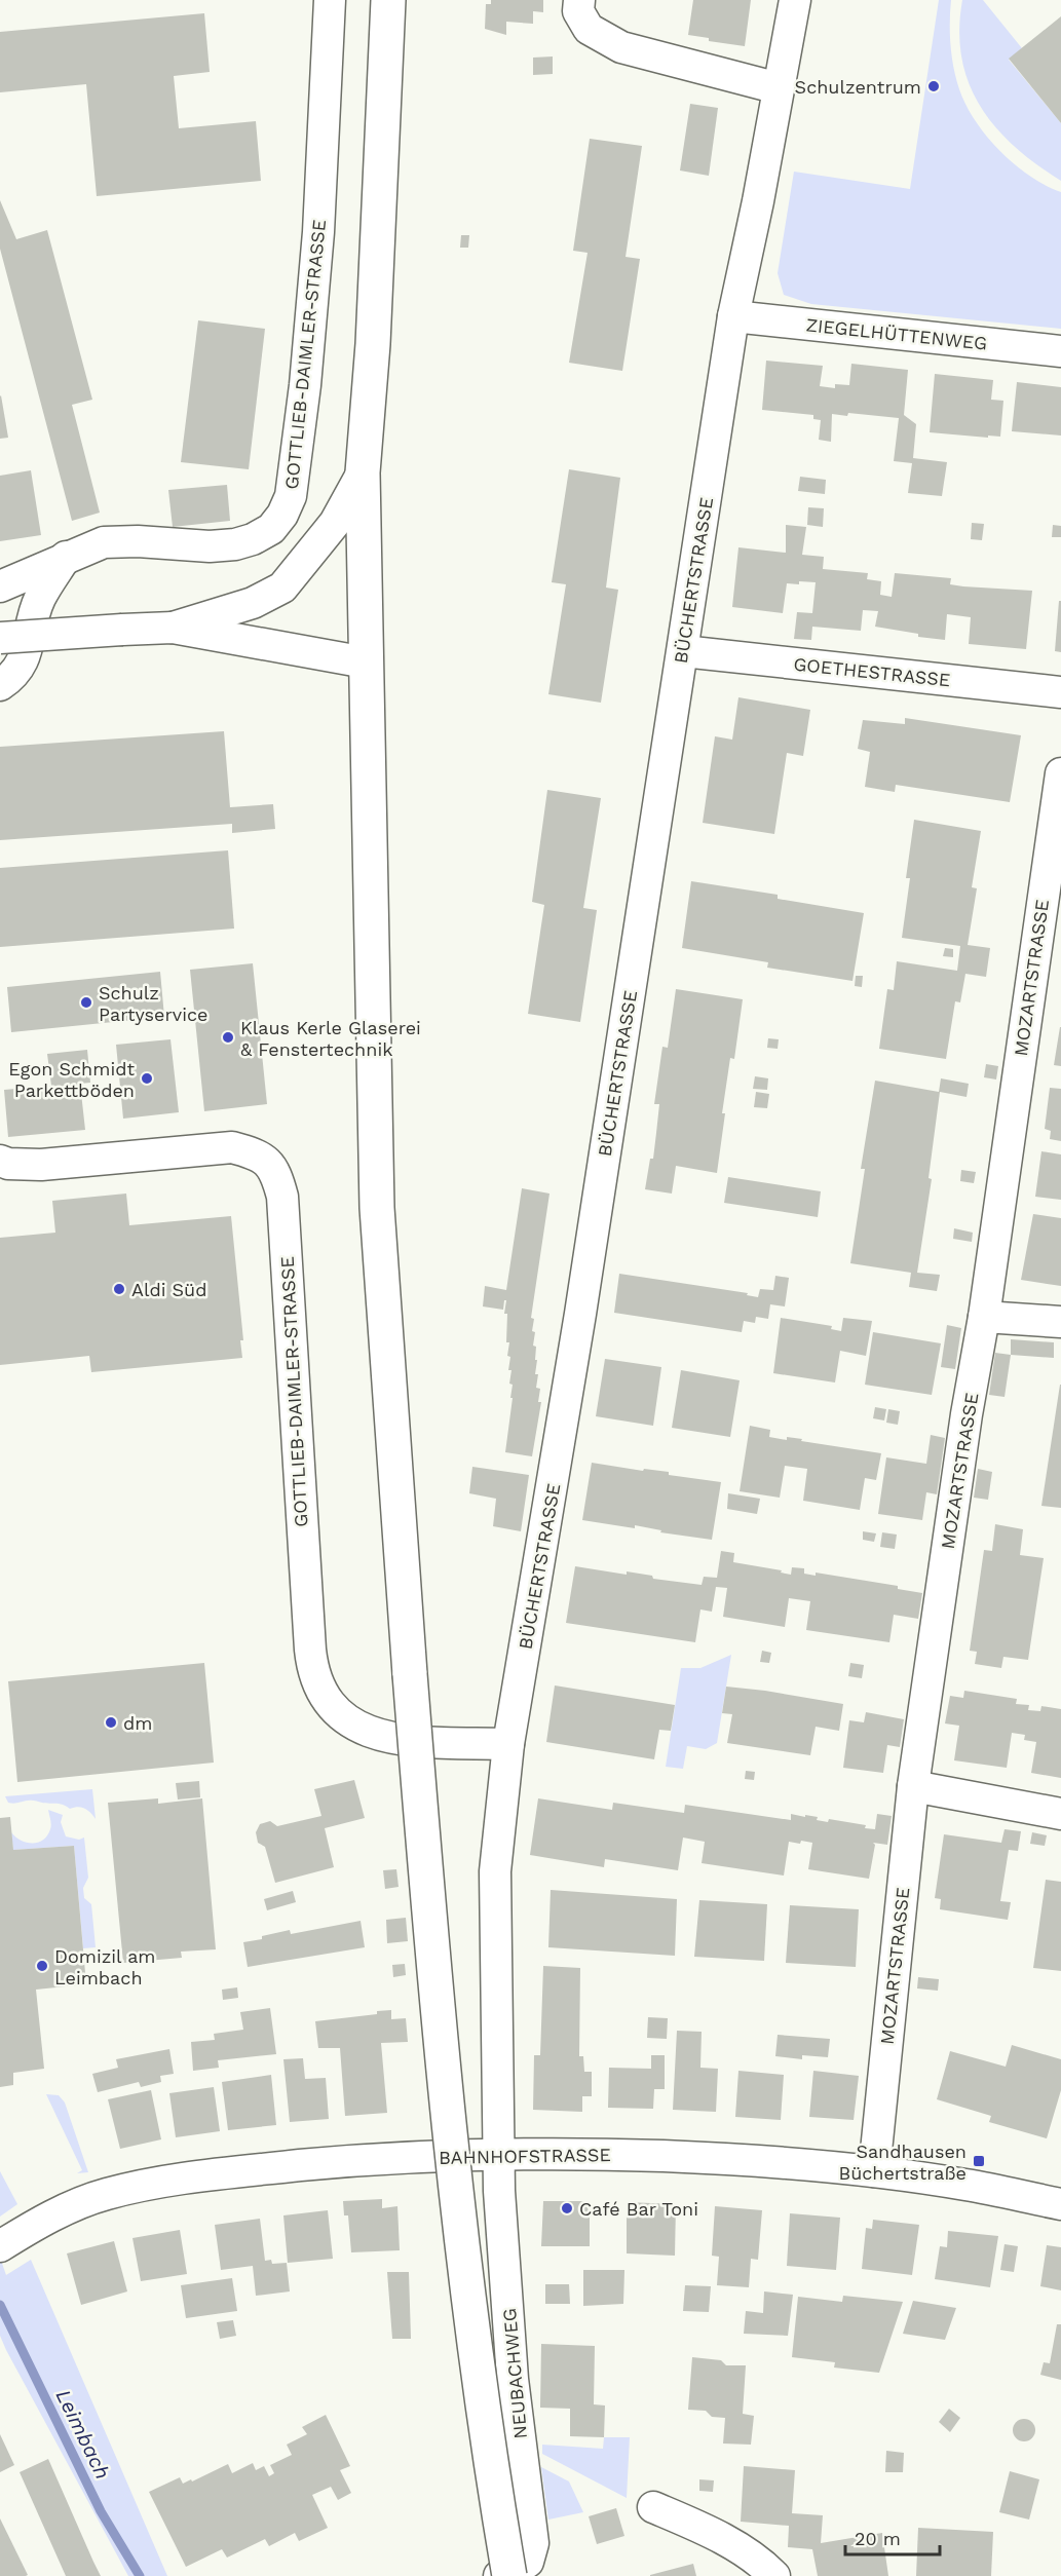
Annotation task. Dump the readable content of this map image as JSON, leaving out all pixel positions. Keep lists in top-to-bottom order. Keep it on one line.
{"streets":{"street":["ZIEGELHÜTTENWEG","GOTTLIEB-DAIMLER-STRASSE","BÜCHERTSTRASSE","GOETHESTRASSE","MOZARTSTRASSE","BAHNHOFSTRASSE","NEUBACHWEG"]},"crossings":[["ZIEGELHÜTTENWEG","BÜCHERTSTRASSE"],["GOTTLIEB-DAIMLER-STRASSE","BÜCHERTSTRASSE"],["BÜCHERTSTRASSE","GOETHESTRASSE"],["BÜCHERTSTRASSE","BAHNHOFSTRASSE"],["BÜCHERTSTRASSE","NEUBACHWEG"],["MOZARTSTRASSE","BAHNHOFSTRASSE"],["BAHNHOFSTRASSE","NEUBACHWEG"]],"water":["Leimbach"],"places":{"other":["Schulzentrum","Schulz Partyservice","Klaus Kerle Glaserei & Fenstertechnik","Egon Schmidt Parkettböden","Aldi Süd","dm","Domizil am Leimbach","Café Bar Toni"],"transit":["Sandhausen Büchertstraße"]},"scale_bar":"20 m"}
